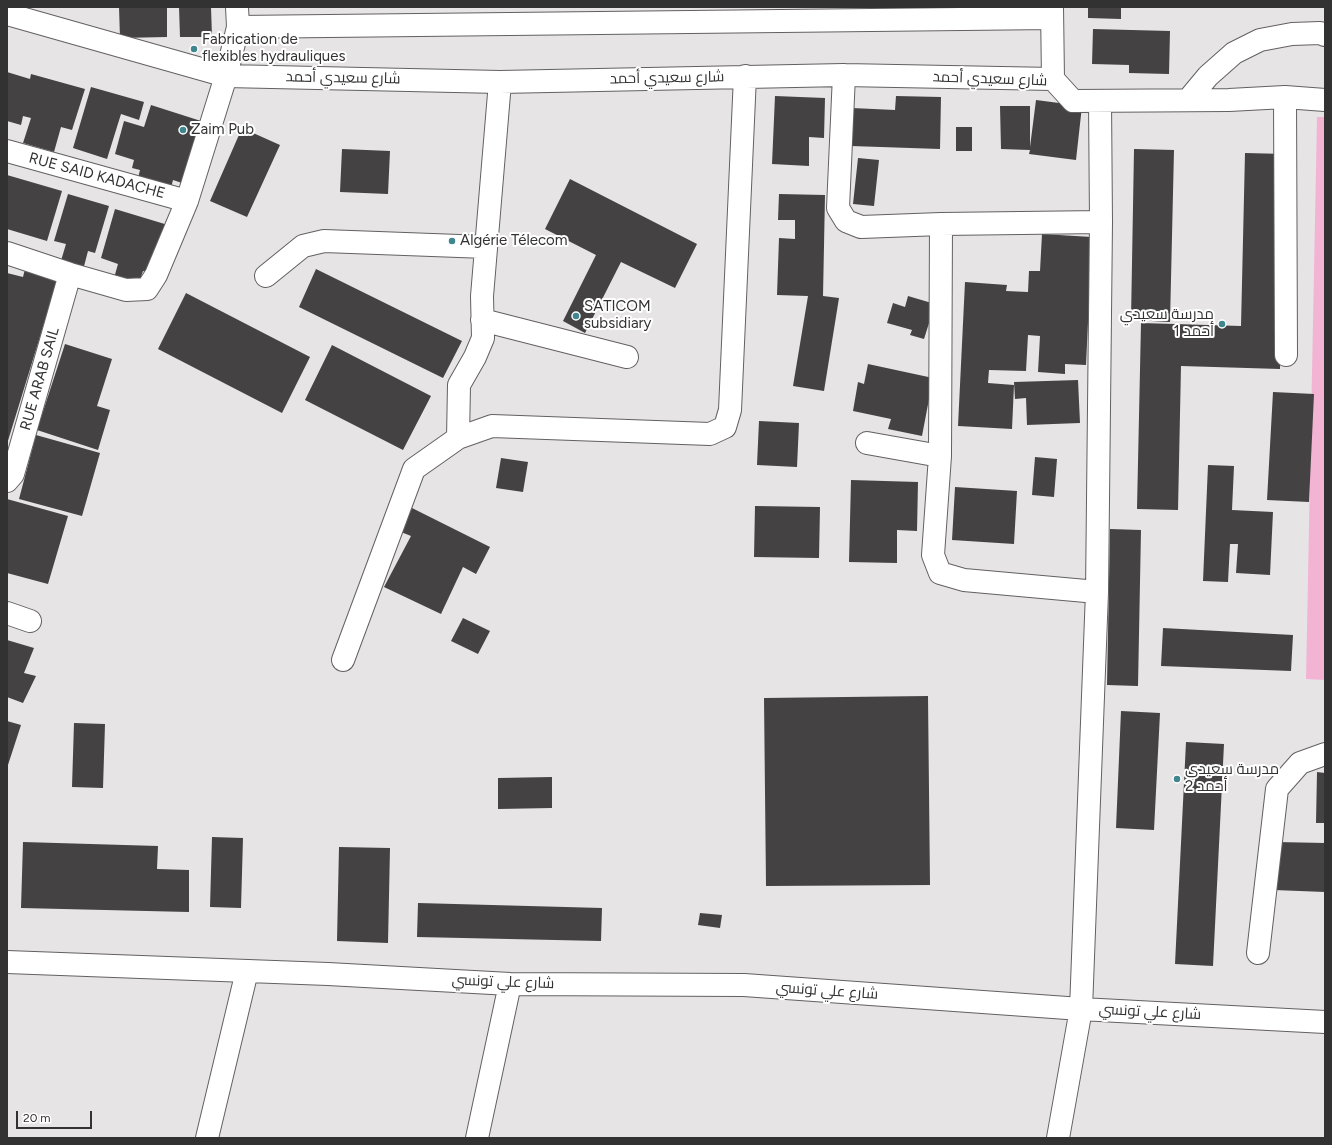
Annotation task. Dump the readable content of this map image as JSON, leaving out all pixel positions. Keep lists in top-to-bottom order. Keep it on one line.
{"streets":{"street":["شارع سعيدي أحمد","RUE SAID KADACHE","RUE ARAB SAIL","شارع علي تونسي"]},"places":["Fabrication de flexibles hydrauliques","Zaim Pub","Algérie Télecom","SATICOM subsidiary","مدرسة سعيدي أحمد 1","مدرسة سعيدي أحمد 2"],"scale_bar":"20 m"}
